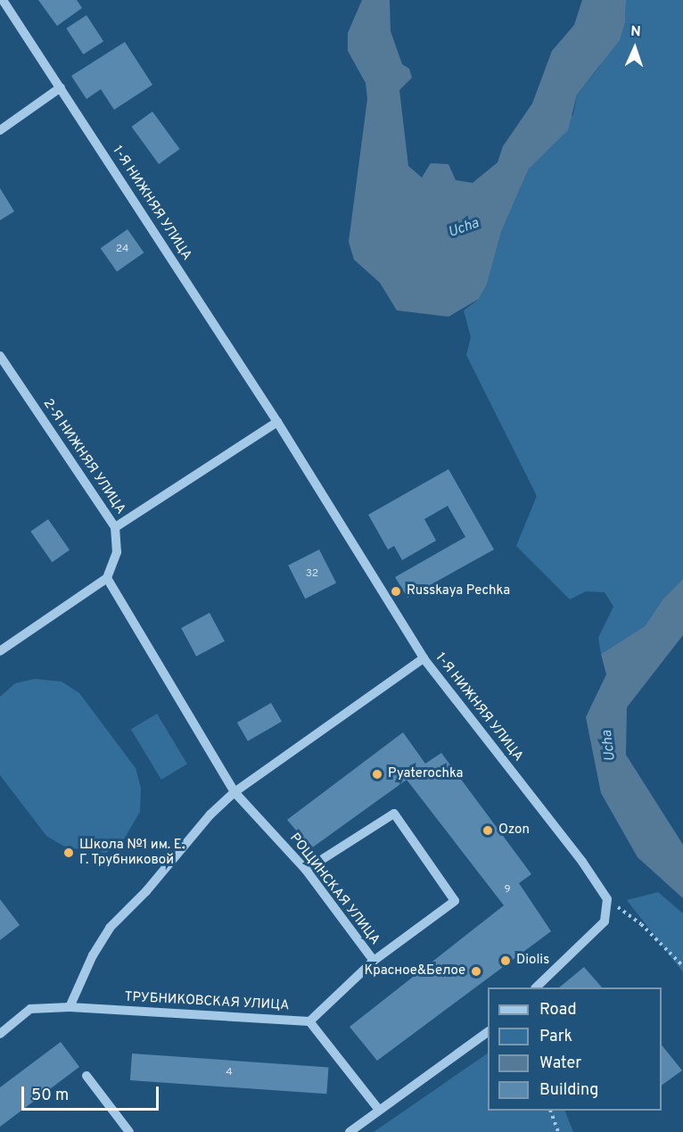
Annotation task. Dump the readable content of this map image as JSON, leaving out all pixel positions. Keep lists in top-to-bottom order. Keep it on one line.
{"streets":{"street":["1-Я НИЖНЯЯ УЛИЦА","2-Я НИЖНЯЯ УЛИЦА","РОЩИНСКАЯ УЛИЦА","ТРУБНИКОВСКАЯ УЛИЦА"]},"crossings":[["2-Я НИЖНЯЯ УЛИЦА","РОЩИНСКАЯ УЛИЦА"],["РОЩИНСКАЯ УЛИЦА","ТРУБНИКОВСКАЯ УЛИЦА"]],"water":["Ucha"],"places":["Russkaya Pechka","Pyaterochka","Ozon","Школа №1 им. Е. Г. Трубниковой","Diolis","Красное&Белое"],"house_numbers":["24","32","9","4"],"legend":["Road","Park","Water","Building"],"scale_bar":"50 m","north":"top"}
